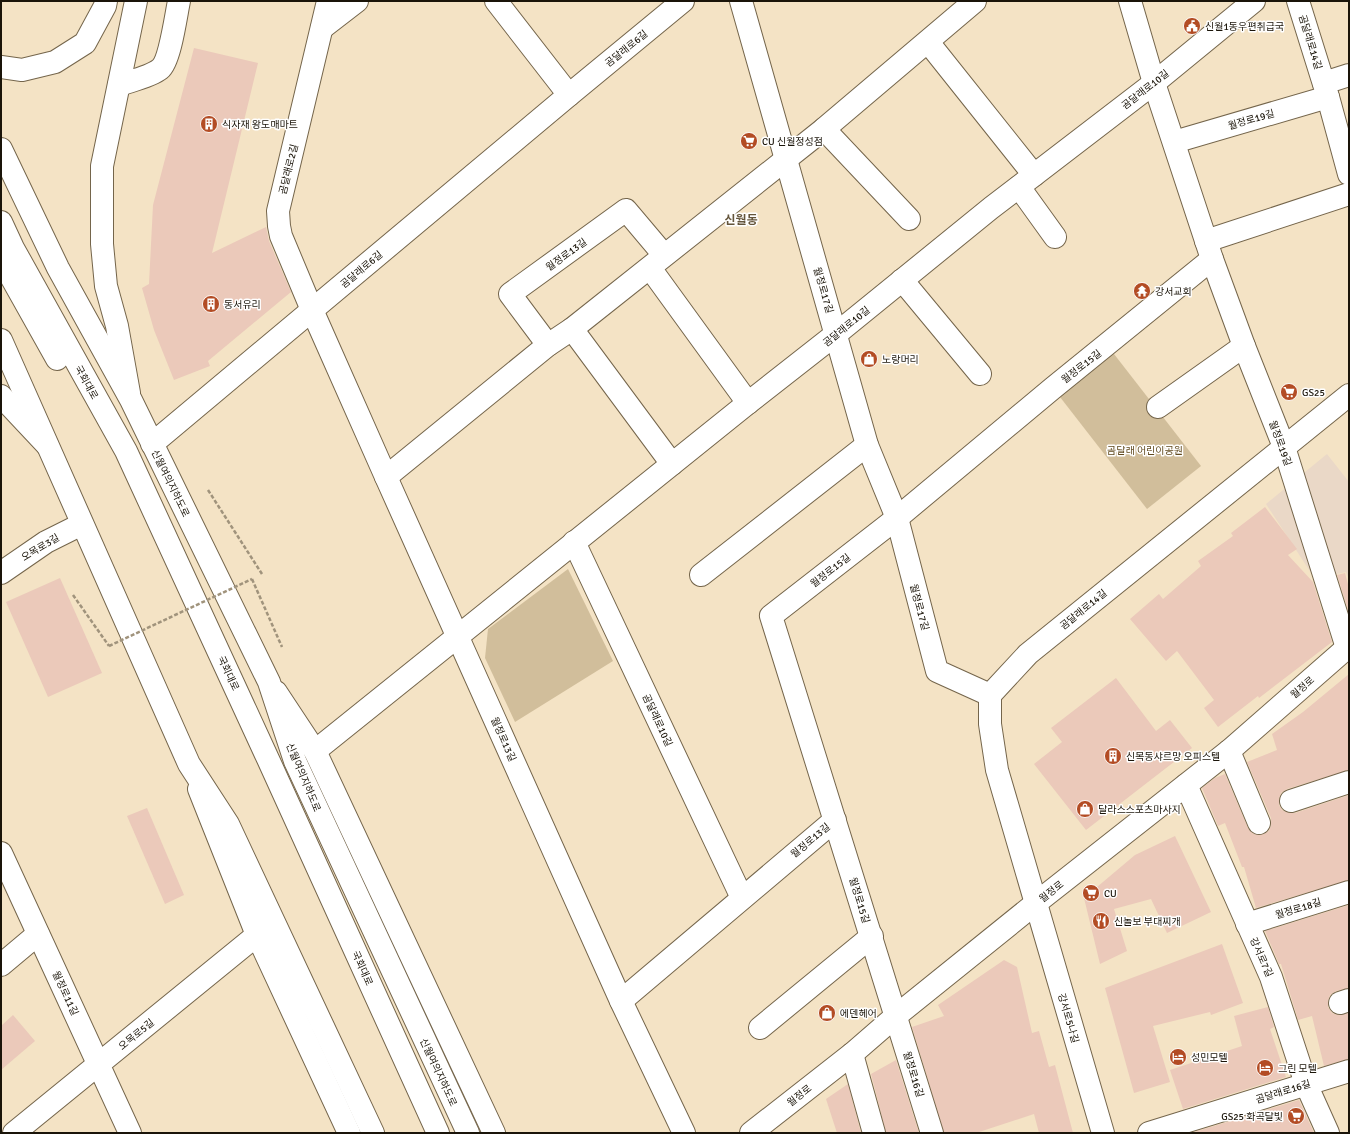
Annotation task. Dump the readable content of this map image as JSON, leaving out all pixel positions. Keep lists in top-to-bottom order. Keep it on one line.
{"streets":{"main road":["곰달래로14길","곰달래로6길","곰달래로10길","월정로19길","곰달래로2길","월정로13길","월정로17길","월정로15길","국회대로","신월여의지하도로","오목로3길","월정로","월정로18길","강서로7길","월정로11길","강서로5나길","오목로5길","월정로16길","곰달래로16길"]},"crossings":[["곰달래로14길","월정로19길"],["곰달래로14길","월정로17길"],["곰달래로6길","곰달래로2길"],["곰달래로6길","월정로13길"],["곰달래로6길","신월여의지하도로"],["곰달래로10길","월정로19길"],["곰달래로10길","월정로13길"],["곰달래로10길","월정로17길"],["월정로19길","월정로15길"],["월정로19길","월정로"],["곰달래로2길","월정로13길"],["월정로13길","월정로15길"],["월정로17길","월정로15길"],["월정로15길","월정로"],["월정로15길","월정로16길"],["월정로","강서로7길"],["월정로","강서로5나길"],["월정로","월정로16길"],["월정로18길","강서로7길"],["강서로7길","곰달래로16길"],["월정로11길","오목로5길"]],"districts":["신월동"],"parks":["곰달래 어린이공원"],"places":{"public building":["신월1동우편취급국"],"building":["식자재 왕도매마트","동서유리","신목동샤르망 오피스텔"],"supermarket":["CU 신월정성점","GS25","CU","GS25 화곡달빛"],"temple":["강서교회"],"shop":["노랑머리","달라스스포츠마사지","에덴헤어"],"restaurant":["신놀보 부대찌개"],"hotel":["성민모텔","그린 모텔"]}}
